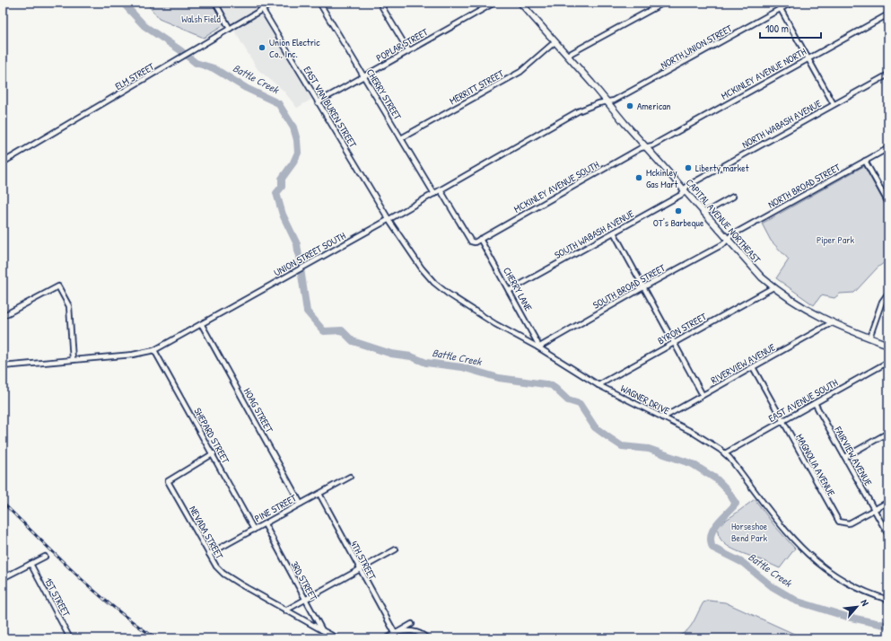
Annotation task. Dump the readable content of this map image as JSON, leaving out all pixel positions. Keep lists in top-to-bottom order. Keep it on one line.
{"streets":{"main road":["CAPITAL AVENUE NORTHEAST"],"street":["POPLAR STREET","NORTH UNION STREET","MCKINLEY AVENUE NORTH","ELM STREET","MERRITT STREET","CHERRY STREET","EAST VAN BUREN STREET","NORTH WABASH AVENUE","NORTH BROAD STREET","MCKINLEY AVENUE SOUTH","SOUTH WABASH AVENUE","UNION STREET SOUTH","SOUTH BROAD STREET","CHERRY LANE","BYRON STREET","RIVERVIEW AVENUE","WAGNER DRIVE","EAST AVENUE SOUTH","HOAG STREET","SHEPARD STREET","FAIRVIEW AVENUE","MAGNOLIA AVENUE","PINE STREET","NEVADA STREET","4TH STREET","3RD STREET","1ST STREET"]},"crossings":[["POPLAR STREET","CHERRY STREET"],["POPLAR STREET","EAST VAN BUREN STREET"],["NORTH UNION STREET","CAPITAL AVENUE NORTHEAST"],["NORTH UNION STREET","UNION STREET SOUTH"],["MCKINLEY AVENUE NORTH","MCKINLEY AVENUE SOUTH"],["MCKINLEY AVENUE NORTH","CAPITAL AVENUE NORTHEAST"],["ELM STREET","EAST VAN BUREN STREET"],["MERRITT STREET","CHERRY STREET"],["MERRITT STREET","CAPITAL AVENUE NORTHEAST"],["CHERRY STREET","UNION STREET SOUTH"],["EAST VAN BUREN STREET","UNION STREET SOUTH"],["EAST VAN BUREN STREET","WAGNER DRIVE"],["NORTH WABASH AVENUE","CAPITAL AVENUE NORTHEAST"],["NORTH WABASH AVENUE","SOUTH WABASH AVENUE"],["NORTH BROAD STREET","CAPITAL AVENUE NORTHEAST"],["NORTH BROAD STREET","SOUTH BROAD STREET"],["MCKINLEY AVENUE SOUTH","CAPITAL AVENUE NORTHEAST"],["MCKINLEY AVENUE SOUTH","UNION STREET SOUTH"],["MCKINLEY AVENUE SOUTH","CHERRY LANE"],["CAPITAL AVENUE NORTHEAST","SOUTH WABASH AVENUE"],["CAPITAL AVENUE NORTHEAST","UNION STREET SOUTH"],["CAPITAL AVENUE NORTHEAST","SOUTH BROAD STREET"],["CAPITAL AVENUE NORTHEAST","BYRON STREET"],["CAPITAL AVENUE NORTHEAST","RIVERVIEW AVENUE"],["SOUTH WABASH AVENUE","CHERRY LANE"],["UNION STREET SOUTH","WAGNER DRIVE"],["UNION STREET SOUTH","HOAG STREET"],["UNION STREET SOUTH","SHEPARD STREET"],["SOUTH BROAD STREET","CHERRY LANE"],["SOUTH BROAD STREET","WAGNER DRIVE"],["CHERRY LANE","WAGNER DRIVE"],["BYRON STREET","WAGNER DRIVE"],["RIVERVIEW AVENUE","WAGNER DRIVE"],["RIVERVIEW AVENUE","MAGNOLIA AVENUE"],["WAGNER DRIVE","EAST AVENUE SOUTH"],["EAST AVENUE SOUTH","FAIRVIEW AVENUE"],["EAST AVENUE SOUTH","MAGNOLIA AVENUE"],["HOAG STREET","PINE STREET"],["SHEPARD STREET","PINE STREET"],["SHEPARD STREET","NEVADA STREET"],["FAIRVIEW AVENUE","MAGNOLIA AVENUE"],["PINE STREET","NEVADA STREET"],["PINE STREET","4TH STREET"],["PINE STREET","3RD STREET"],["NEVADA STREET","3RD STREET"]],"water":["Battle Creek"],"parks":["Walsh Field","Piper Park","Horseshoe Bend Park"],"places":["Union Electric Co., Inc.","American","Liberty market","Mckinley Gas Mart","OT's Barbeque"],"scale_bar":"100 m","north":"top right"}
